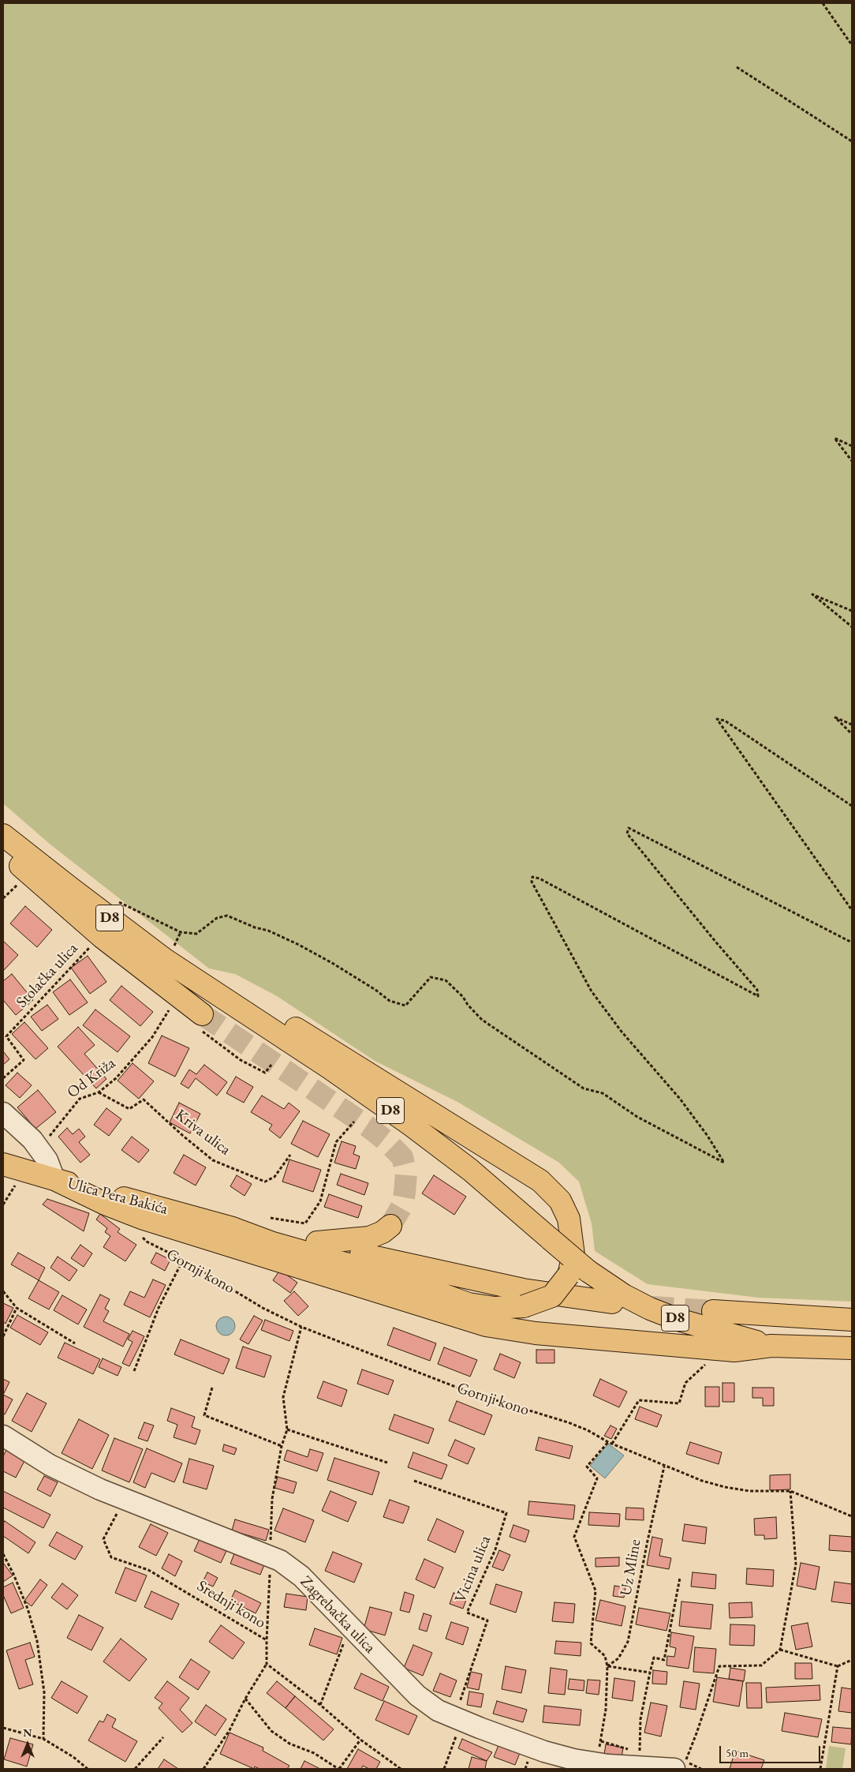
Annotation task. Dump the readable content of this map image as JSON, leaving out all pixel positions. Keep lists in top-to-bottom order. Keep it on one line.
{"streets":{"main road":["D8","Ulica Pera Bakića"],"street":["Zagrebačka ulica"],"path":["Stolačka ulica","Od Križa","Kriva ulica","Gornji kono","Uz Mline","Vicina ulica","Srednji kono"]},"crossings":[["Od Križa","Kriva ulica"],["Gornji kono","Uz Mline"],["Srednji kono","Zagrebačka ulica"]],"scale_bar":"50 m","north":"top"}
